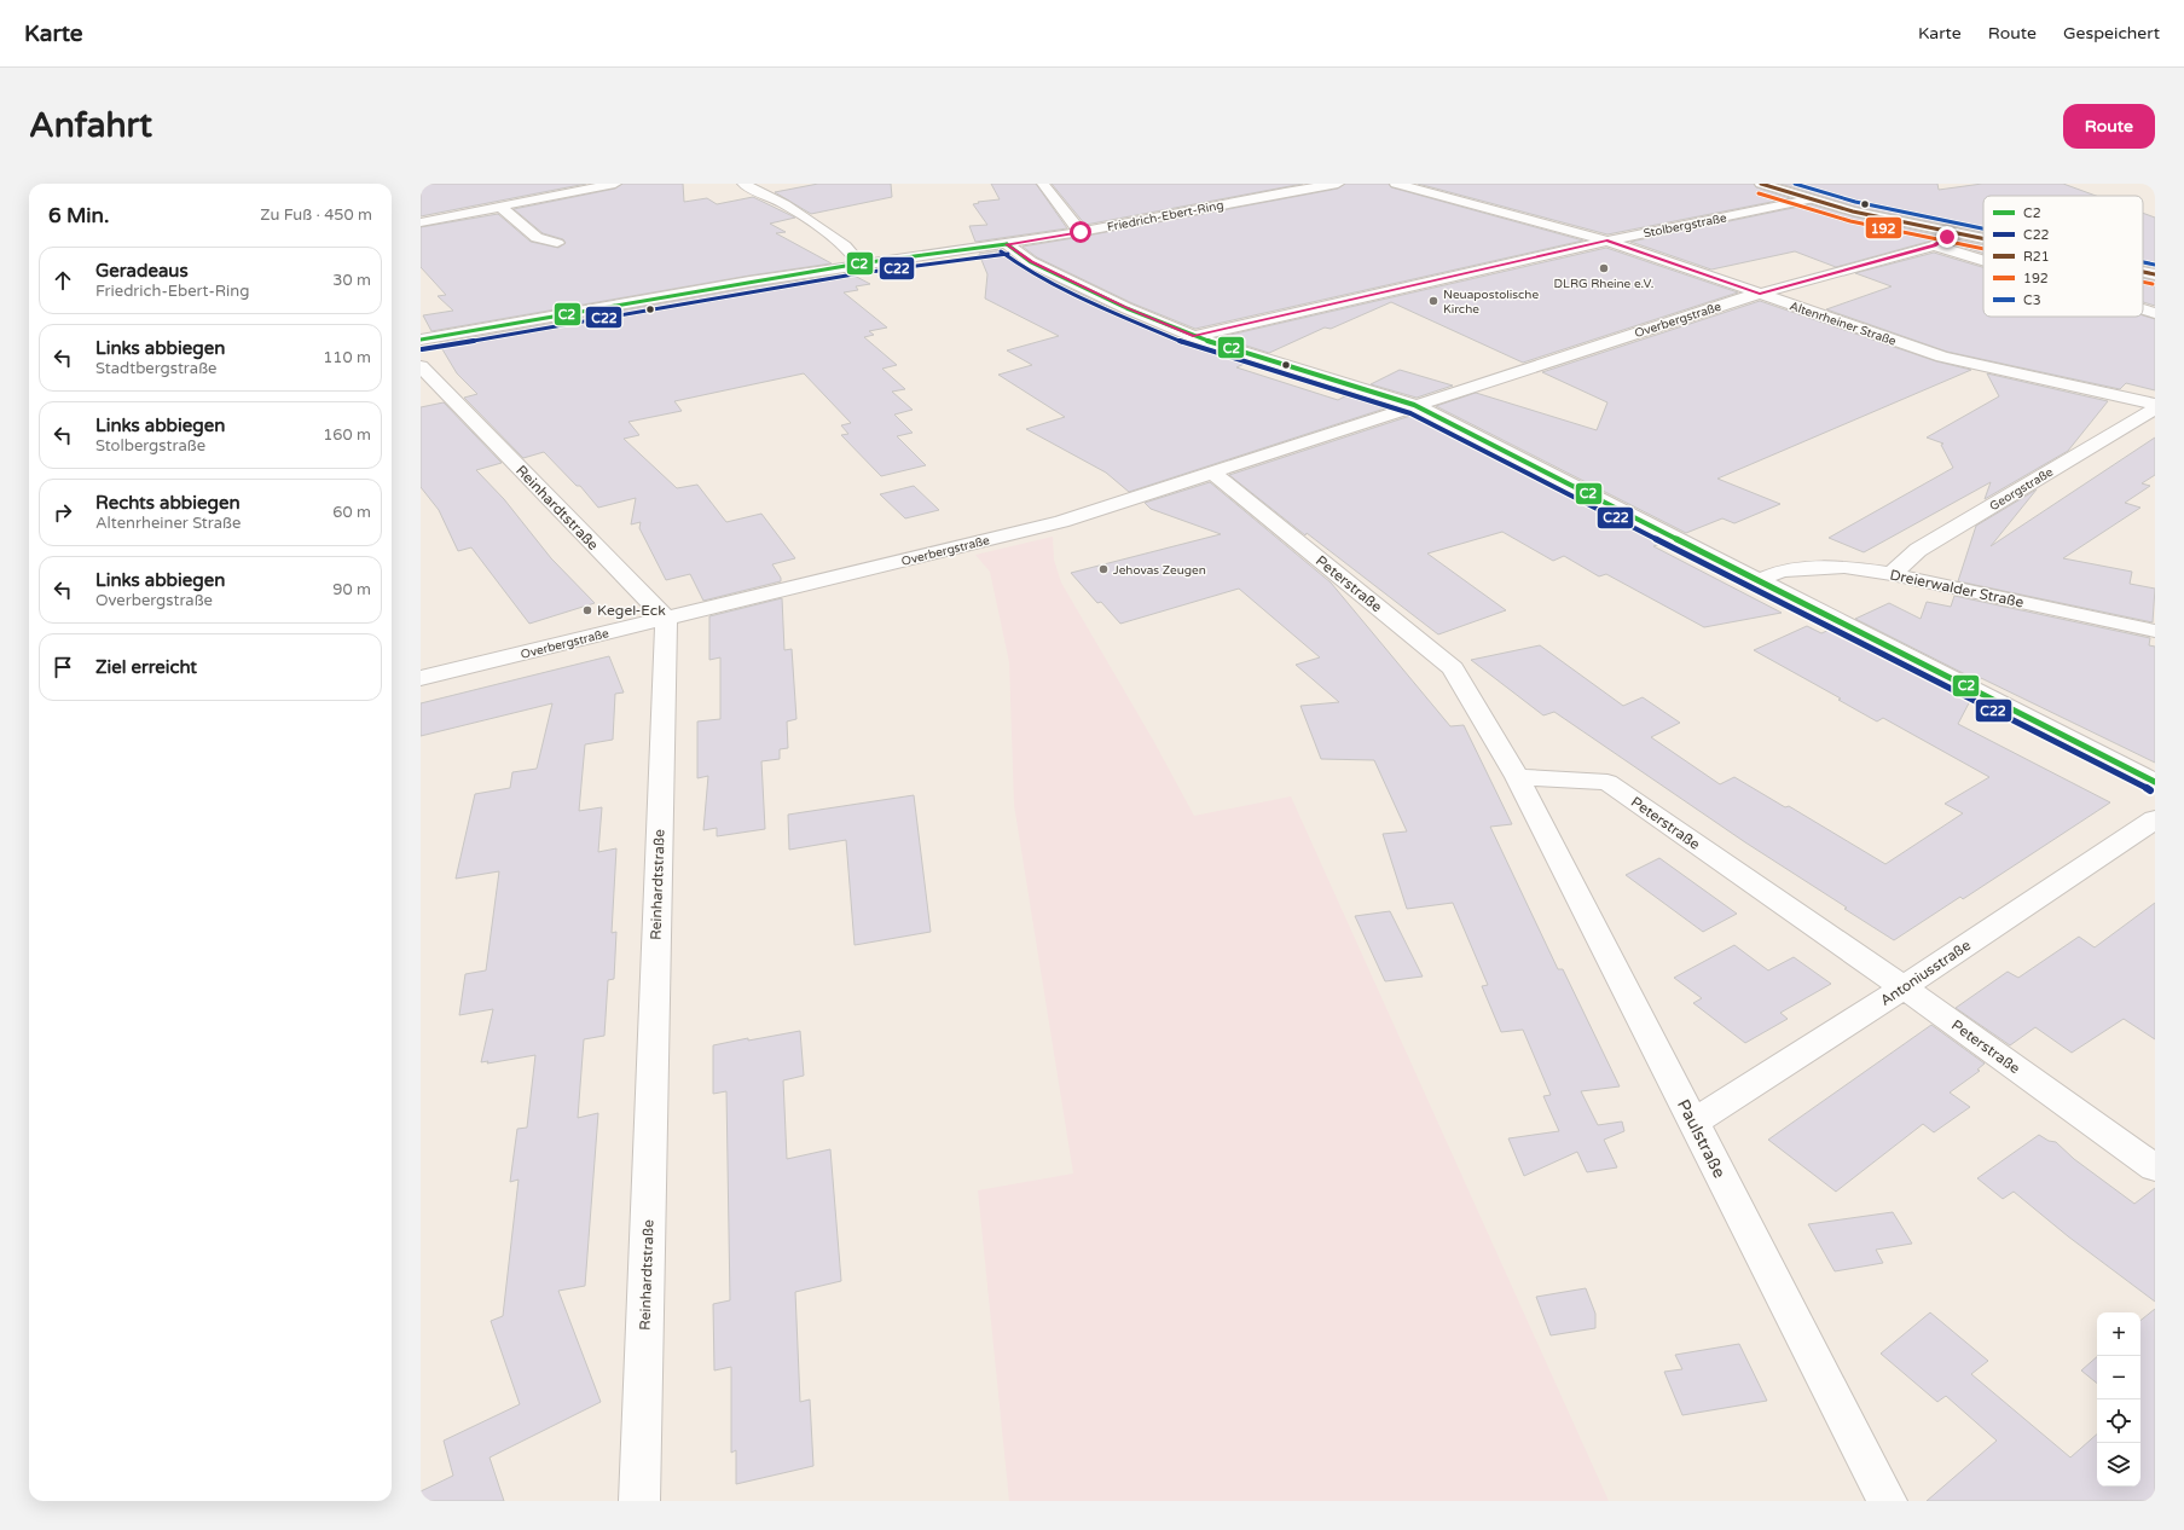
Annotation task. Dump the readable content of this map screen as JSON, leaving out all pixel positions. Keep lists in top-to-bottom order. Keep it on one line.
{"streets":{"street":["Friedrich-Ebert-Ring","Stolbergstraße","Overbergstraße","Altenrheiner Straße","Georgstraße","Reinhardtstraße","Peterstraße","Dreierwalder Straße","Antoniusstraße","Paulstraße"]},"crossings":[["Stolbergstraße","Altenrheiner Straße"],["Overbergstraße","Altenrheiner Straße"],["Overbergstraße","Reinhardtstraße"],["Overbergstraße","Peterstraße"],["Georgstraße","Dreierwalder Straße"],["Peterstraße","Antoniusstraße"],["Peterstraße","Paulstraße"],["Antoniusstraße","Paulstraße"]],"places":["DLRG Rheine e.V.","Neuapostolische Kirche","Jehovas Zeugen","Kegel-Eck"],"lines":["transit line R21","transit line C3","transit line 192","transit line C2","transit line C22"],"legend":["C2","C22","R21","192","C3"],"page":{"header":"Karte","nav":["Karte","Route","Gespeichert"],"buttons":"Route","title":"Anfahrt","heading":["6 Min.","Zu Fuß · 450 m"],"list":[["Geradeaus","Friedrich-Ebert-Ring","30 m"],["Links abbiegen","Stadtbergstraße","110 m"],["Links abbiegen","Stolbergstraße","160 m"],["Rechts abbiegen","Altenrheiner Straße","60 m"],["Links abbiegen","Overbergstraße","90 m"],"Ziel erreicht"],"map_buttons":["+","−"]}}
